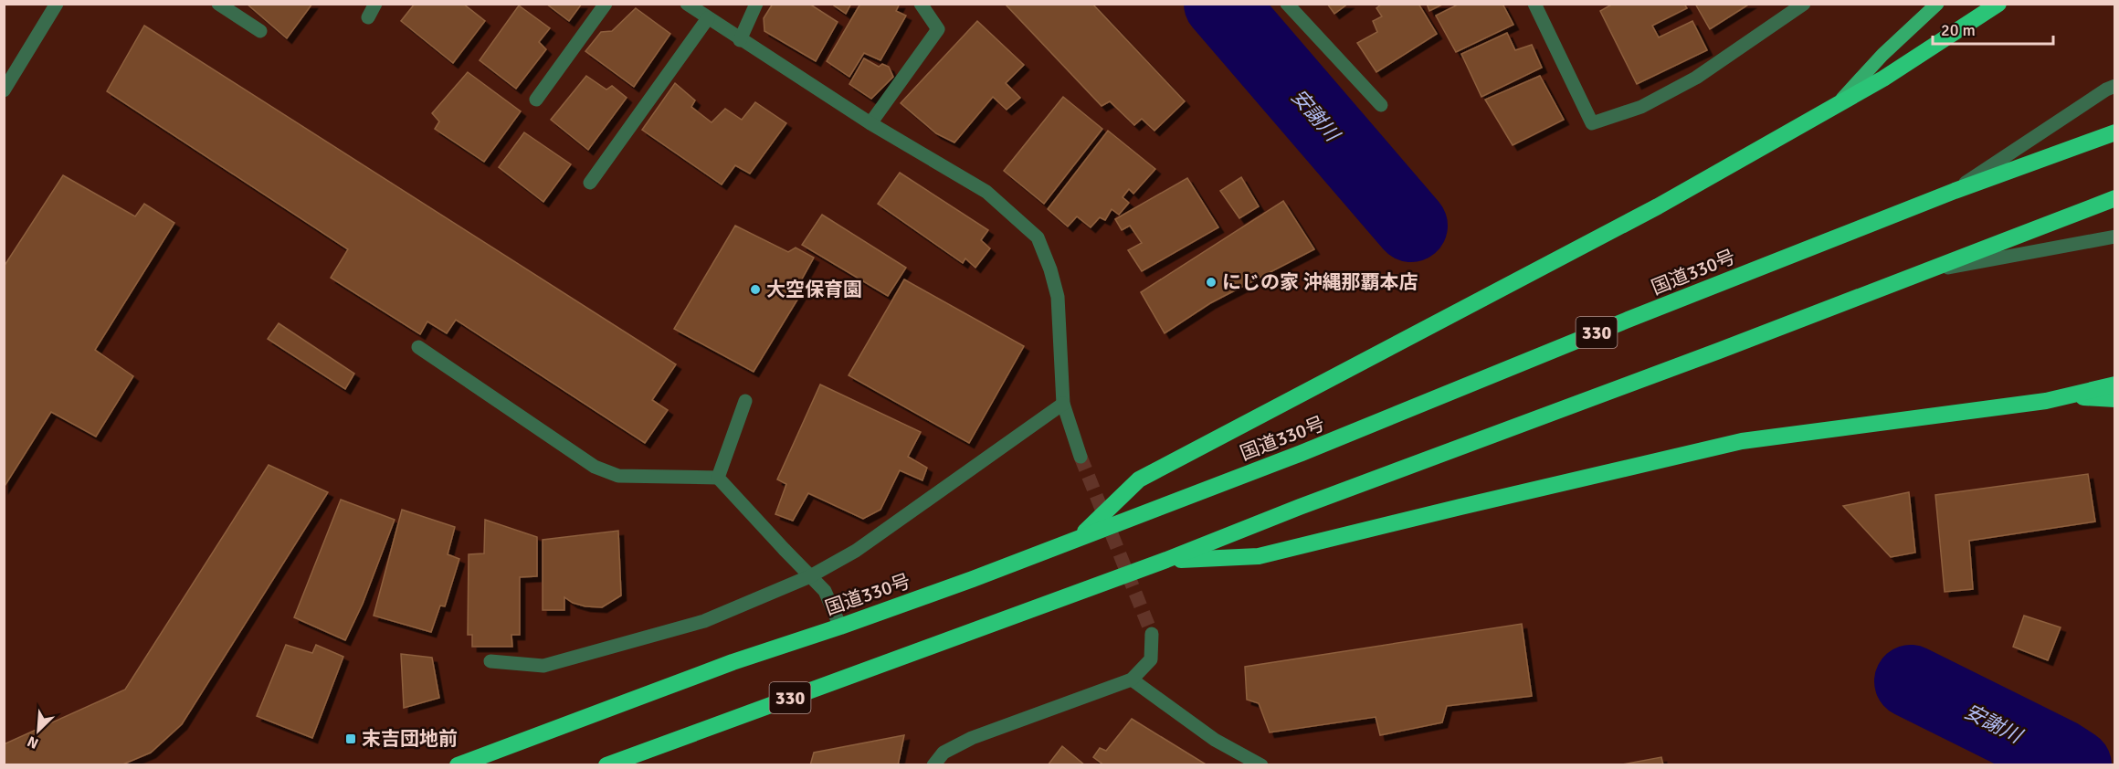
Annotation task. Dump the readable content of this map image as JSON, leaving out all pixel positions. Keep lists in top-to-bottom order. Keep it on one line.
{"streets":{"highway":["国道330号","330"]},"water":["安謝川"],"places":{"other":["にじの家 沖縄那覇本店","大空保育園"],"transit":["末吉団地前"]},"scale_bar":"20 m","north":"bottom left"}
